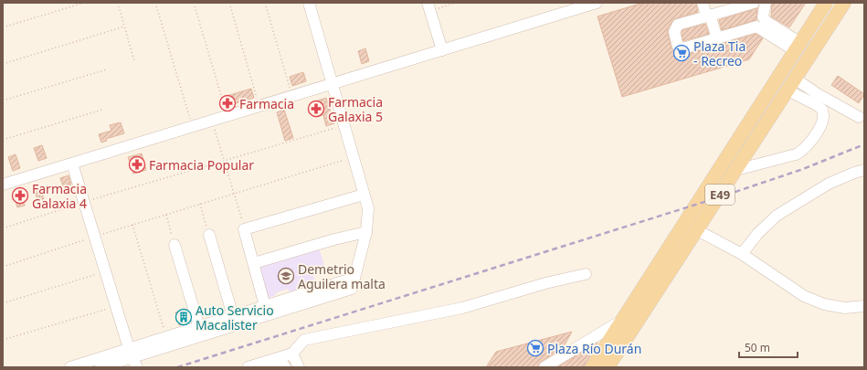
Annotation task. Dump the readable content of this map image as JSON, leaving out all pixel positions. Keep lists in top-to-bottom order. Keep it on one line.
{"streets":{"main road":["E49"]},"places":{"supermarket":["Plaza Tia - Recreo","Plaza Río Durán"],"pharmacy":["Farmacia","Farmacia Galaxia 5","Farmacia Popular","Farmacia Galaxia 4"],"school or university":["Demetrio Aguilera malta"],"building":["Auto Servicio Macalister"]},"scale_bar":"50 m"}
